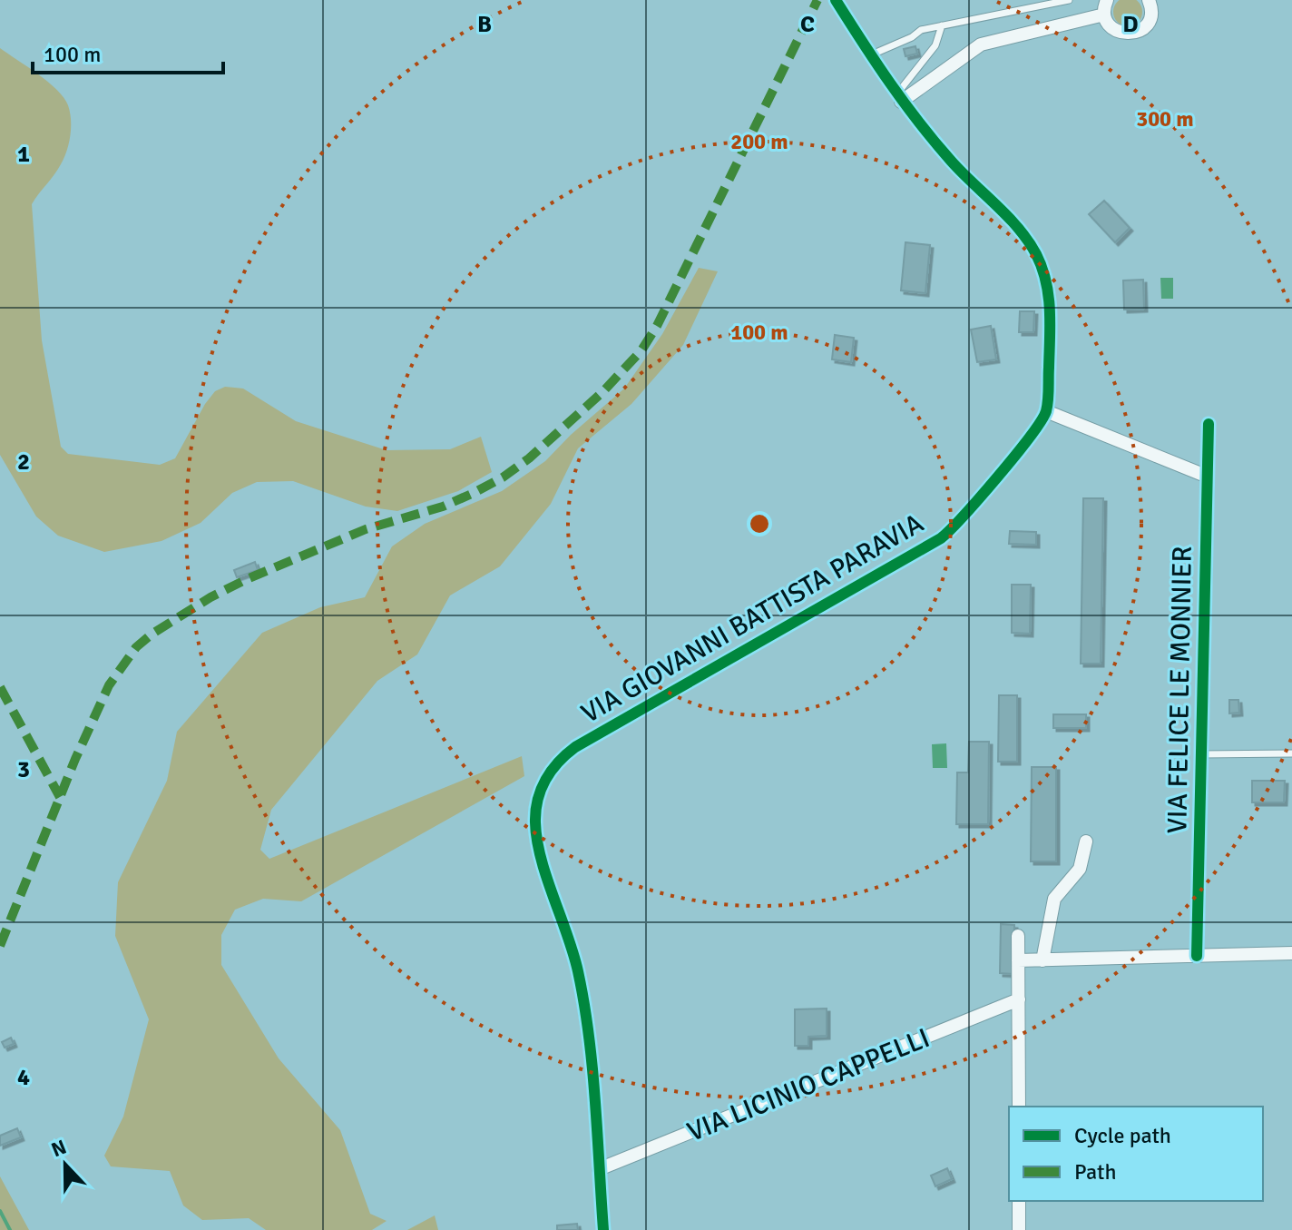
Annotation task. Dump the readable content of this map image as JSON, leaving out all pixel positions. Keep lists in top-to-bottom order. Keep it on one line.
{"streets":{"street":["VIA GIOVANNI BATTISTA PARAVIA","VIA FELICE LE MONNIER","VIA LICINIO CAPPELLI"]},"crossings":[["VIA GIOVANNI BATTISTA PARAVIA","VIA LICINIO CAPPELLI"]],"legend":["Cycle path","Path"],"scale_bar":"100 m","north":"top","grid":{"columns":["B","C","D"],"rows":["1","2","3","4"]},"rings":["300 m","200 m","100 m"]}
